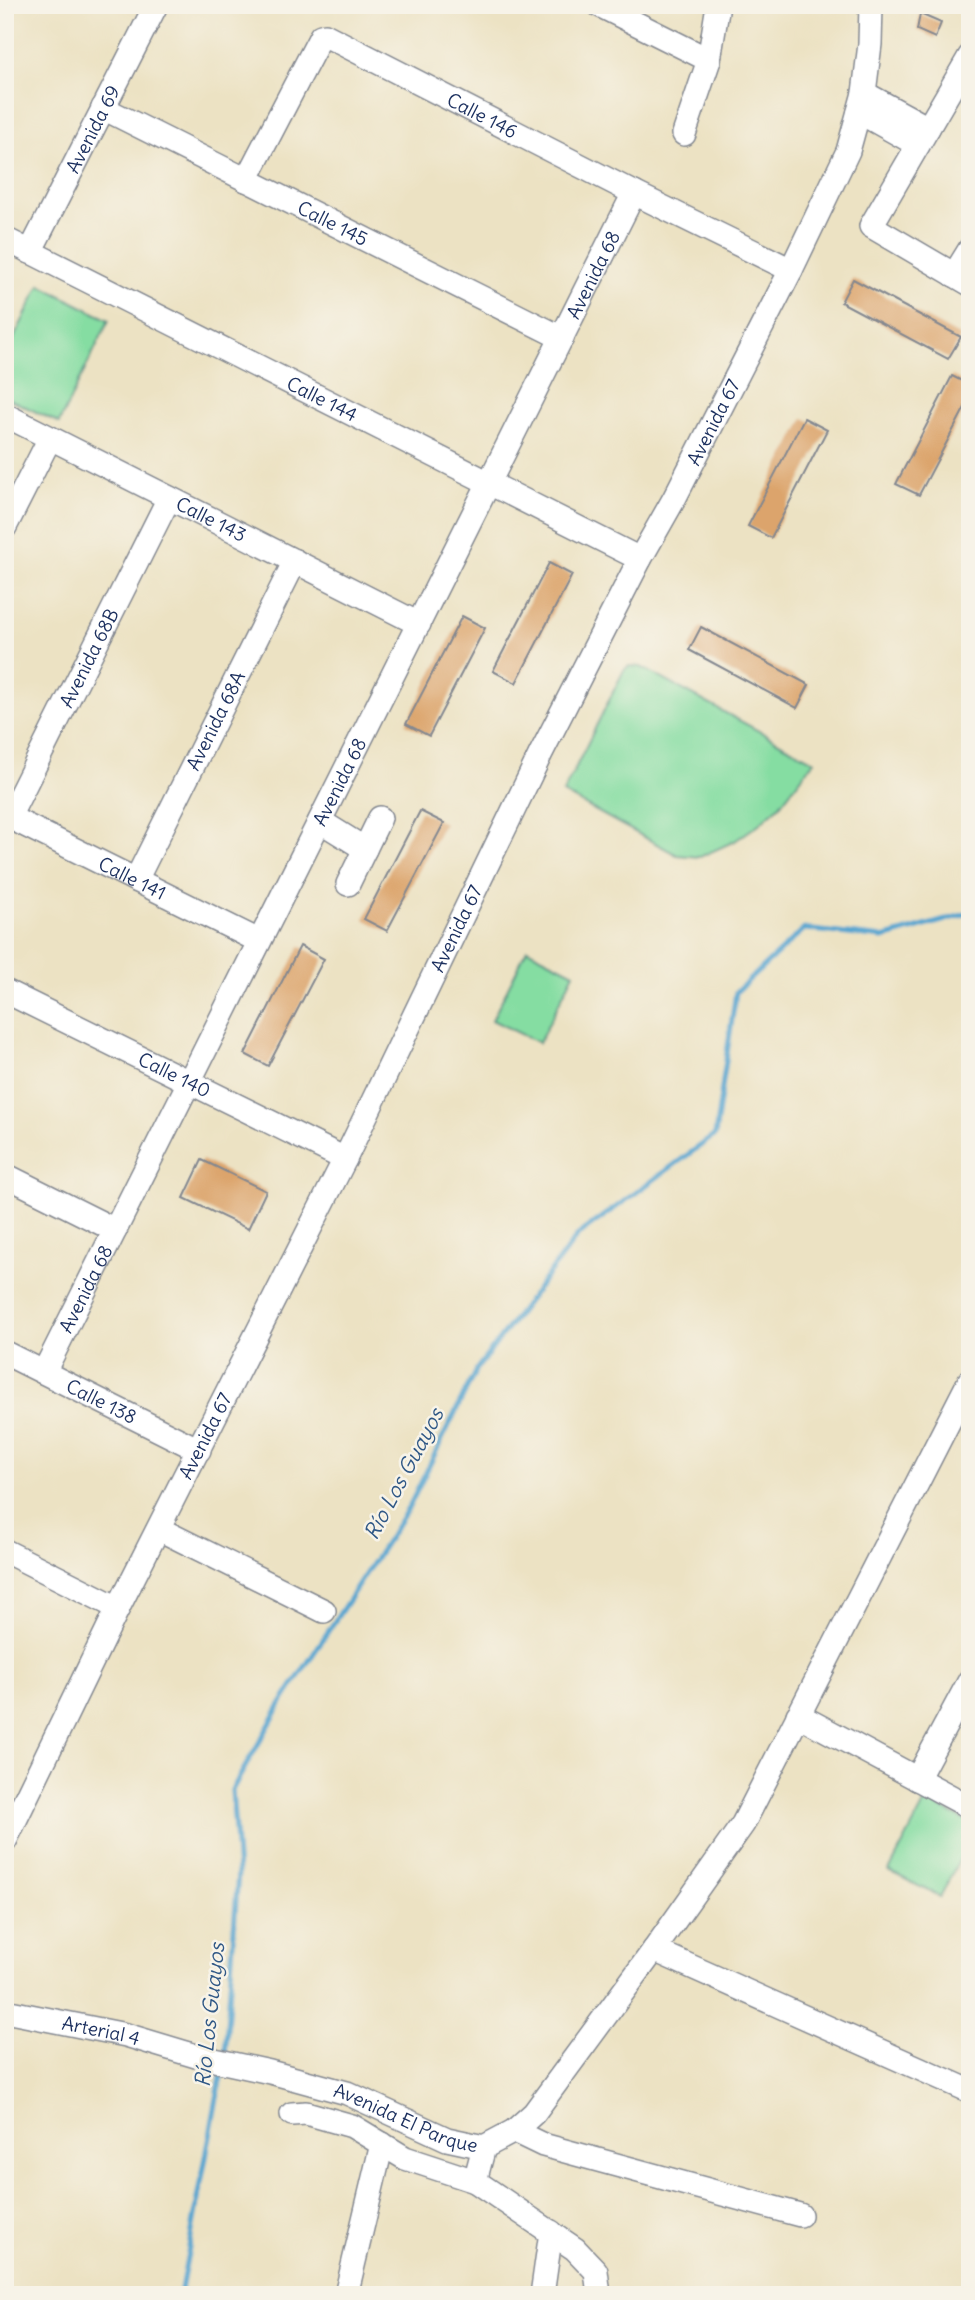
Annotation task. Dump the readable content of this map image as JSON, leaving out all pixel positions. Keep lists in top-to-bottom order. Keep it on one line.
{"streets":{"street":["Calle 146","Avenida 69","Calle 145","Avenida 68","Calle 144","Avenida 67","Calle 143","Avenida 68B","Avenida 68A","Calle 141","Calle 140","Calle 138","Arterial 4","Avenida El Parque"]},"crossings":[["Calle 146","Calle 145"],["Calle 146","Avenida 68"],["Calle 146","Avenida 67"],["Avenida 69","Calle 145"],["Avenida 69","Calle 144"],["Calle 145","Avenida 68"],["Avenida 68","Calle 144"],["Avenida 68","Calle 143"],["Avenida 68","Calle 141"],["Avenida 68","Calle 140"],["Avenida 68","Calle 138"],["Calle 144","Avenida 67"],["Avenida 67","Calle 140"],["Avenida 67","Calle 138"],["Calle 143","Avenida 68B"],["Calle 143","Avenida 68A"],["Avenida 68B","Calle 141"],["Avenida 68A","Calle 141"],["Arterial 4","Avenida El Parque"]],"water":["Río Los Guayos"]}
